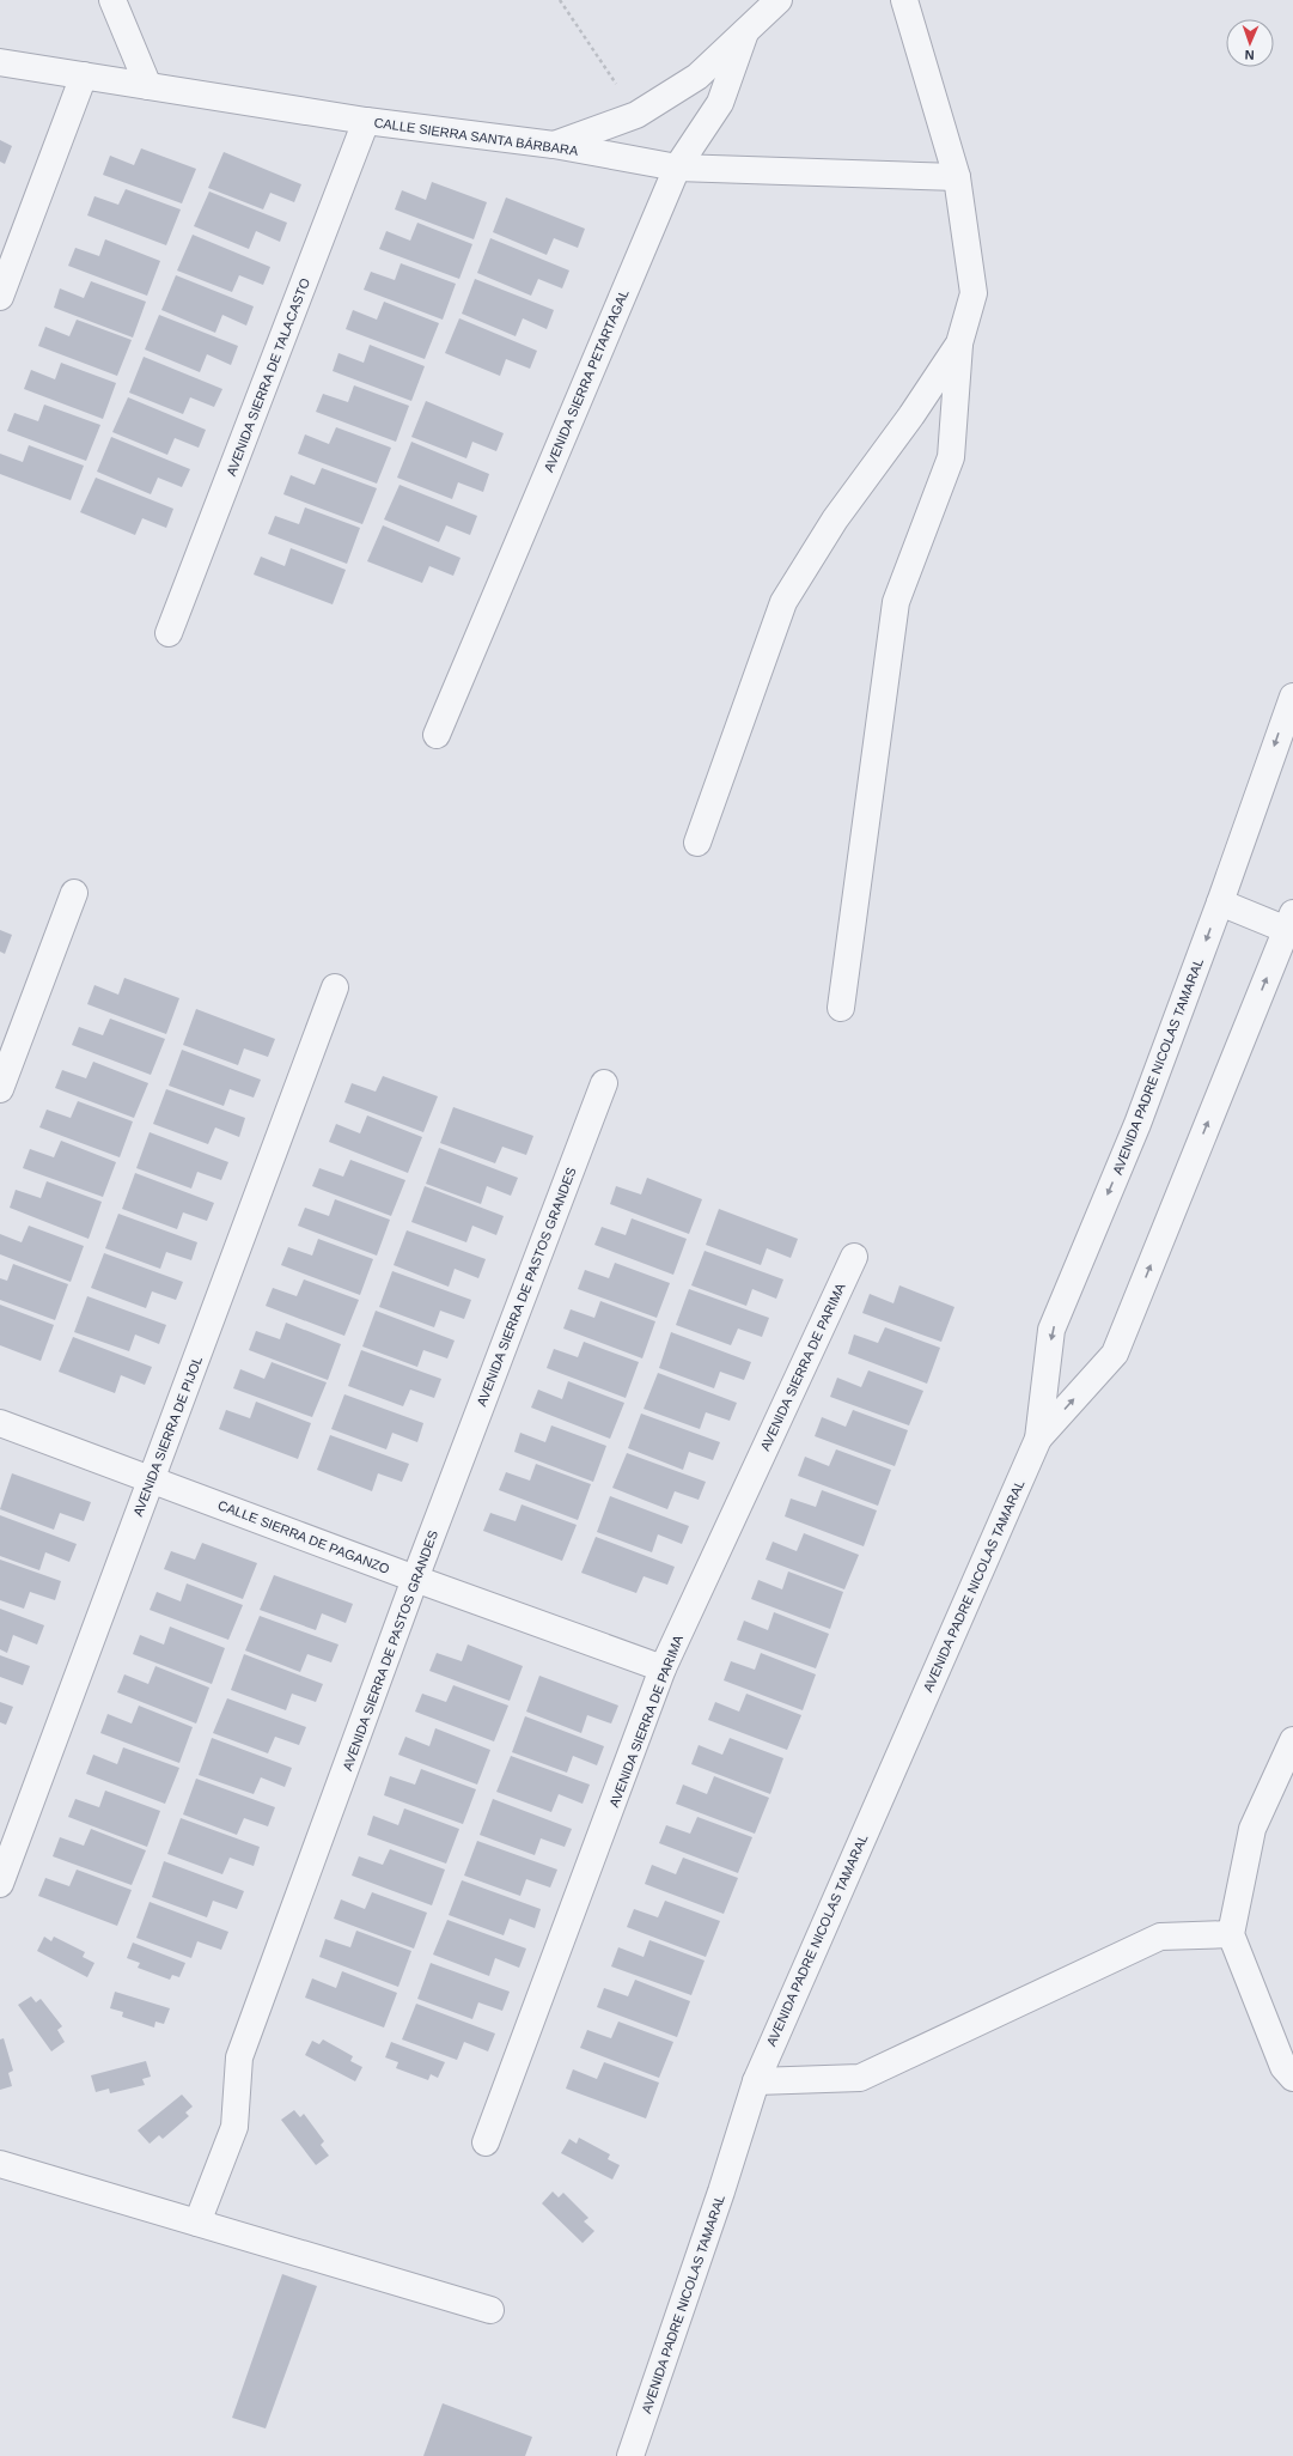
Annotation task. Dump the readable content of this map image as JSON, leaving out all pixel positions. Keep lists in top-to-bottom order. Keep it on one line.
{"streets":{"street":["CALLE SIERRA SANTA BÁRBARA","AVENIDA SIERRA DE TALACASTO","AVENIDA SIERRA PETARTAGAL","AVENIDA PADRE NICOLAS TAMARAL","AVENIDA SIERRA DE PASTOS GRANDES","AVENIDA SIERRA DE PARIMA","AVENIDA SIERRA DE PIJOL","CALLE SIERRA DE PAGANZO"]},"crossings":[["CALLE SIERRA SANTA BÁRBARA","AVENIDA SIERRA DE TALACASTO"],["CALLE SIERRA SANTA BÁRBARA","AVENIDA SIERRA PETARTAGAL"],["AVENIDA SIERRA DE PASTOS GRANDES","CALLE SIERRA DE PAGANZO"],["AVENIDA SIERRA DE PARIMA","CALLE SIERRA DE PAGANZO"],["AVENIDA SIERRA DE PIJOL","CALLE SIERRA DE PAGANZO"]],"north":"bottom"}
